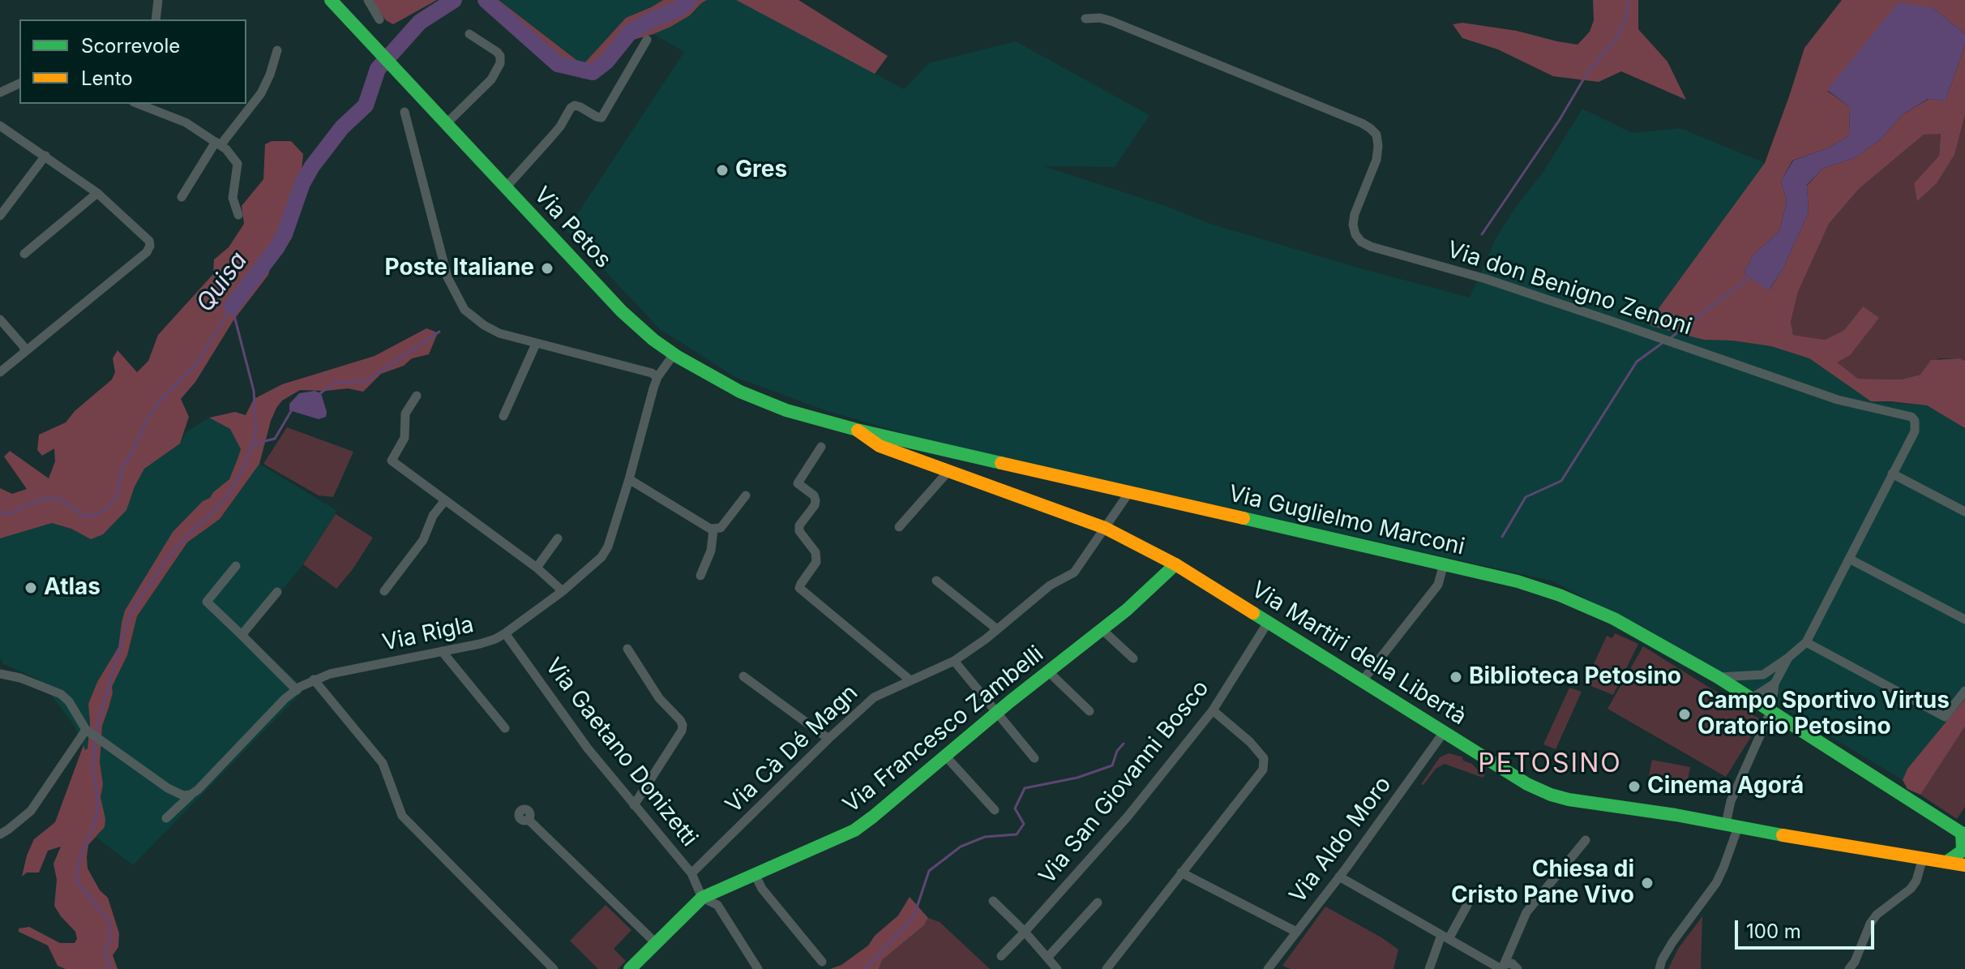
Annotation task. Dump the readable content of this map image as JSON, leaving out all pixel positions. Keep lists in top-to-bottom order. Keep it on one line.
{"streets":{"main road":["Via Petos","Via Guglielmo Marconi","Via Martiri della Libertà","Via Francesco Zambelli"],"street":["Via don Benigno Zenoni","Via Rigla","Via Cà Dé Magn","Via Gaetano Donizetti","Via San Giovanni Bosco","Via Aldo Moro"]},"crossings":[["Via Petos","Via Guglielmo Marconi"],["Via Petos","Via Rigla"],["Via don Benigno Zenoni","Via Guglielmo Marconi"],["Via don Benigno Zenoni","Via Martiri della Libertà"],["Via Guglielmo Marconi","Via Rigla"],["Via Guglielmo Marconi","Via Martiri della Libertà"],["Via Guglielmo Marconi","Via Cà Dé Magn"],["Via Rigla","Via Gaetano Donizetti"],["Via Martiri della Libertà","Via Francesco Zambelli"],["Via Martiri della Libertà","Via Cà Dé Magn"],["Via Martiri della Libertà","Via San Giovanni Bosco"],["Via Martiri della Libertà","Via Aldo Moro"],["Via Francesco Zambelli","Via Gaetano Donizetti"],["Via Cà Dé Magn","Via Gaetano Donizetti"]],"districts":["PETOSINO"],"water":["Quisa"],"places":["Gres","Poste Italiane","Atlas","Biblioteca Petosino","Campo Sportivo Virtus Oratorio Petosino","Cinema Agorá","Chiesa di Cristo Pane Vivo"],"legend":["Scorrevole","Lento"],"scale_bar":"100 m"}
